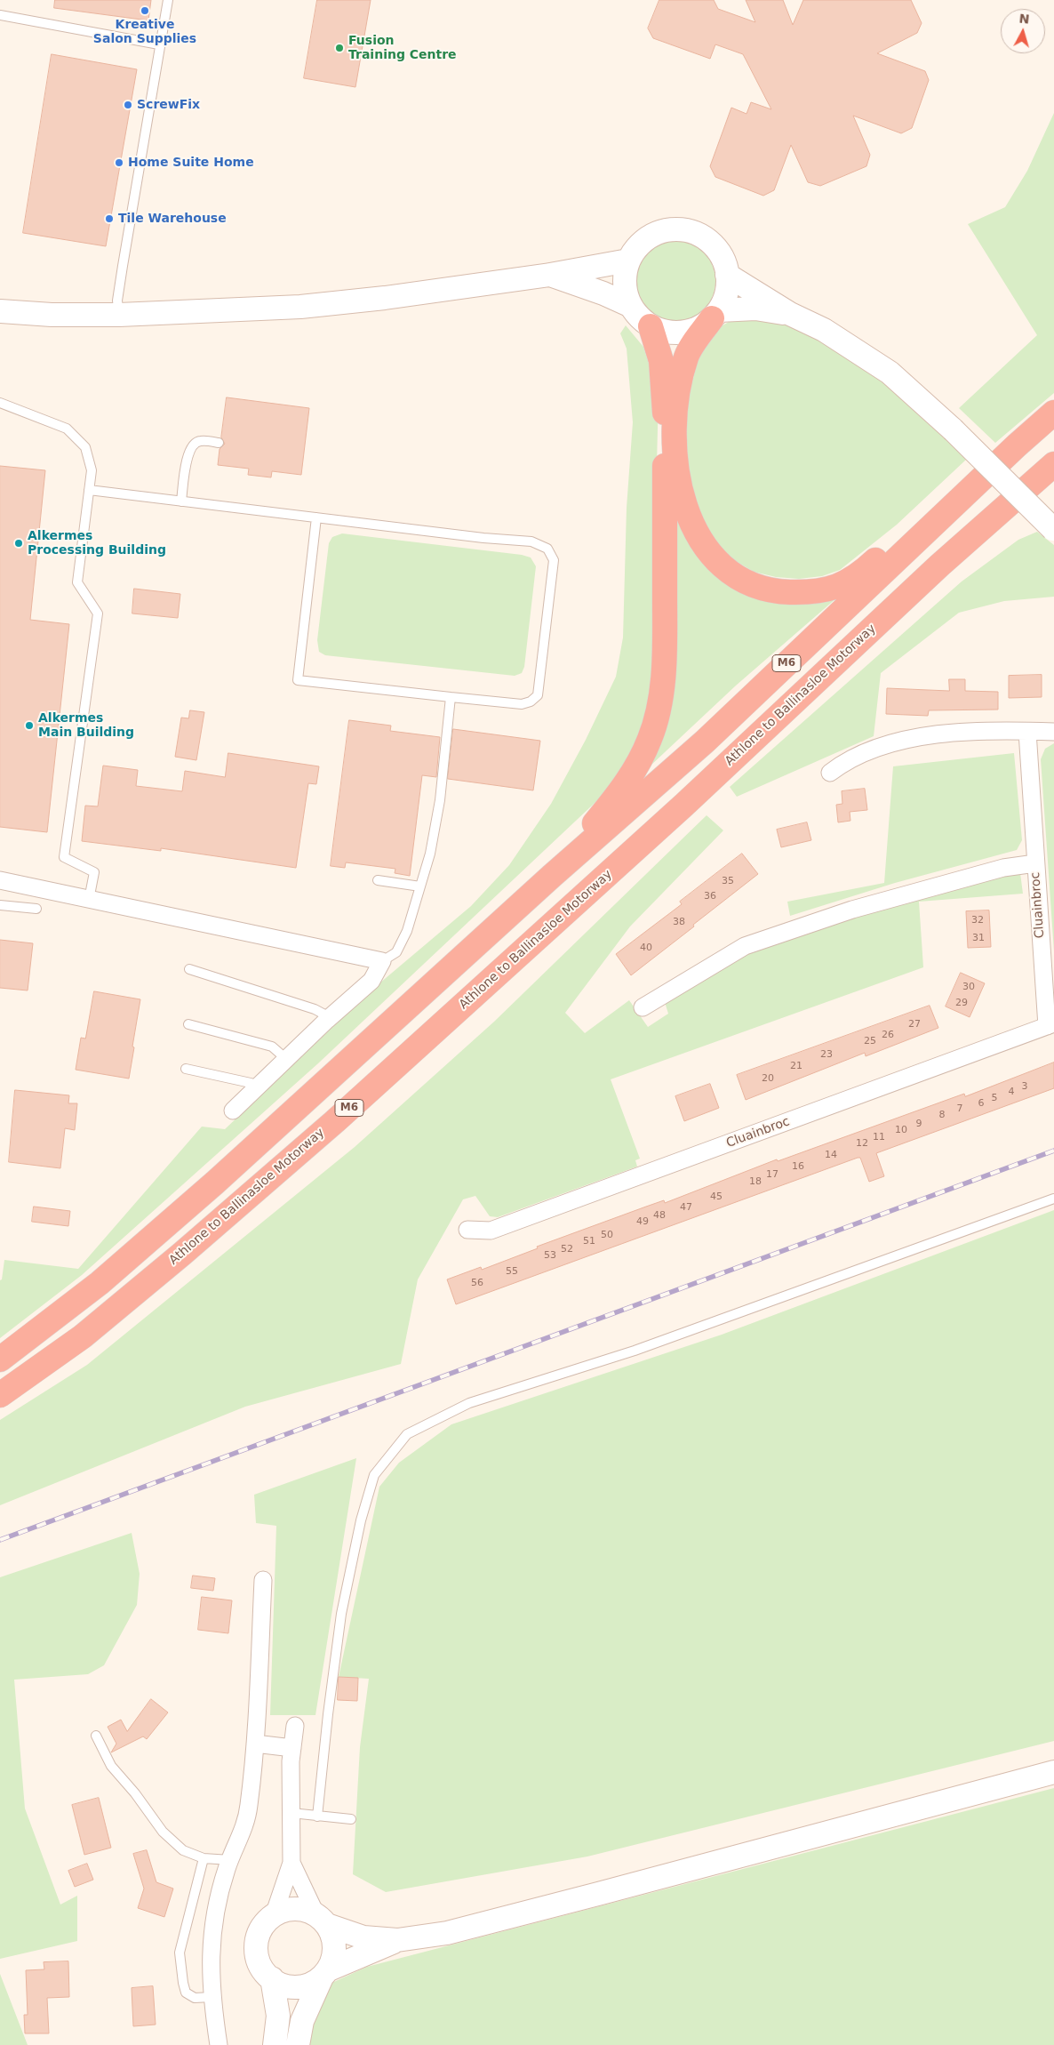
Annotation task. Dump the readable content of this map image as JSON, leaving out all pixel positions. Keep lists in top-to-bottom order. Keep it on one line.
{"streets":{"highway":["M6","Athlone to Ballinasloe Motorway"],"street":["Cluainbroc"]},"places":["Kreative Salon Supplies","Fusion Training Centre","ScrewFix","Home Suite Home","Tile Warehouse","Alkermes Processing Building","Alkermes Main Building"],"house_numbers":["35","36","32","38","31","40","30","29","27","26","25","23","21","20","3","4","5","6","7","8","9","10","11","12","14","16","17","18","45","47","48","49","50","51","52","53","55","56"],"north":"top"}
